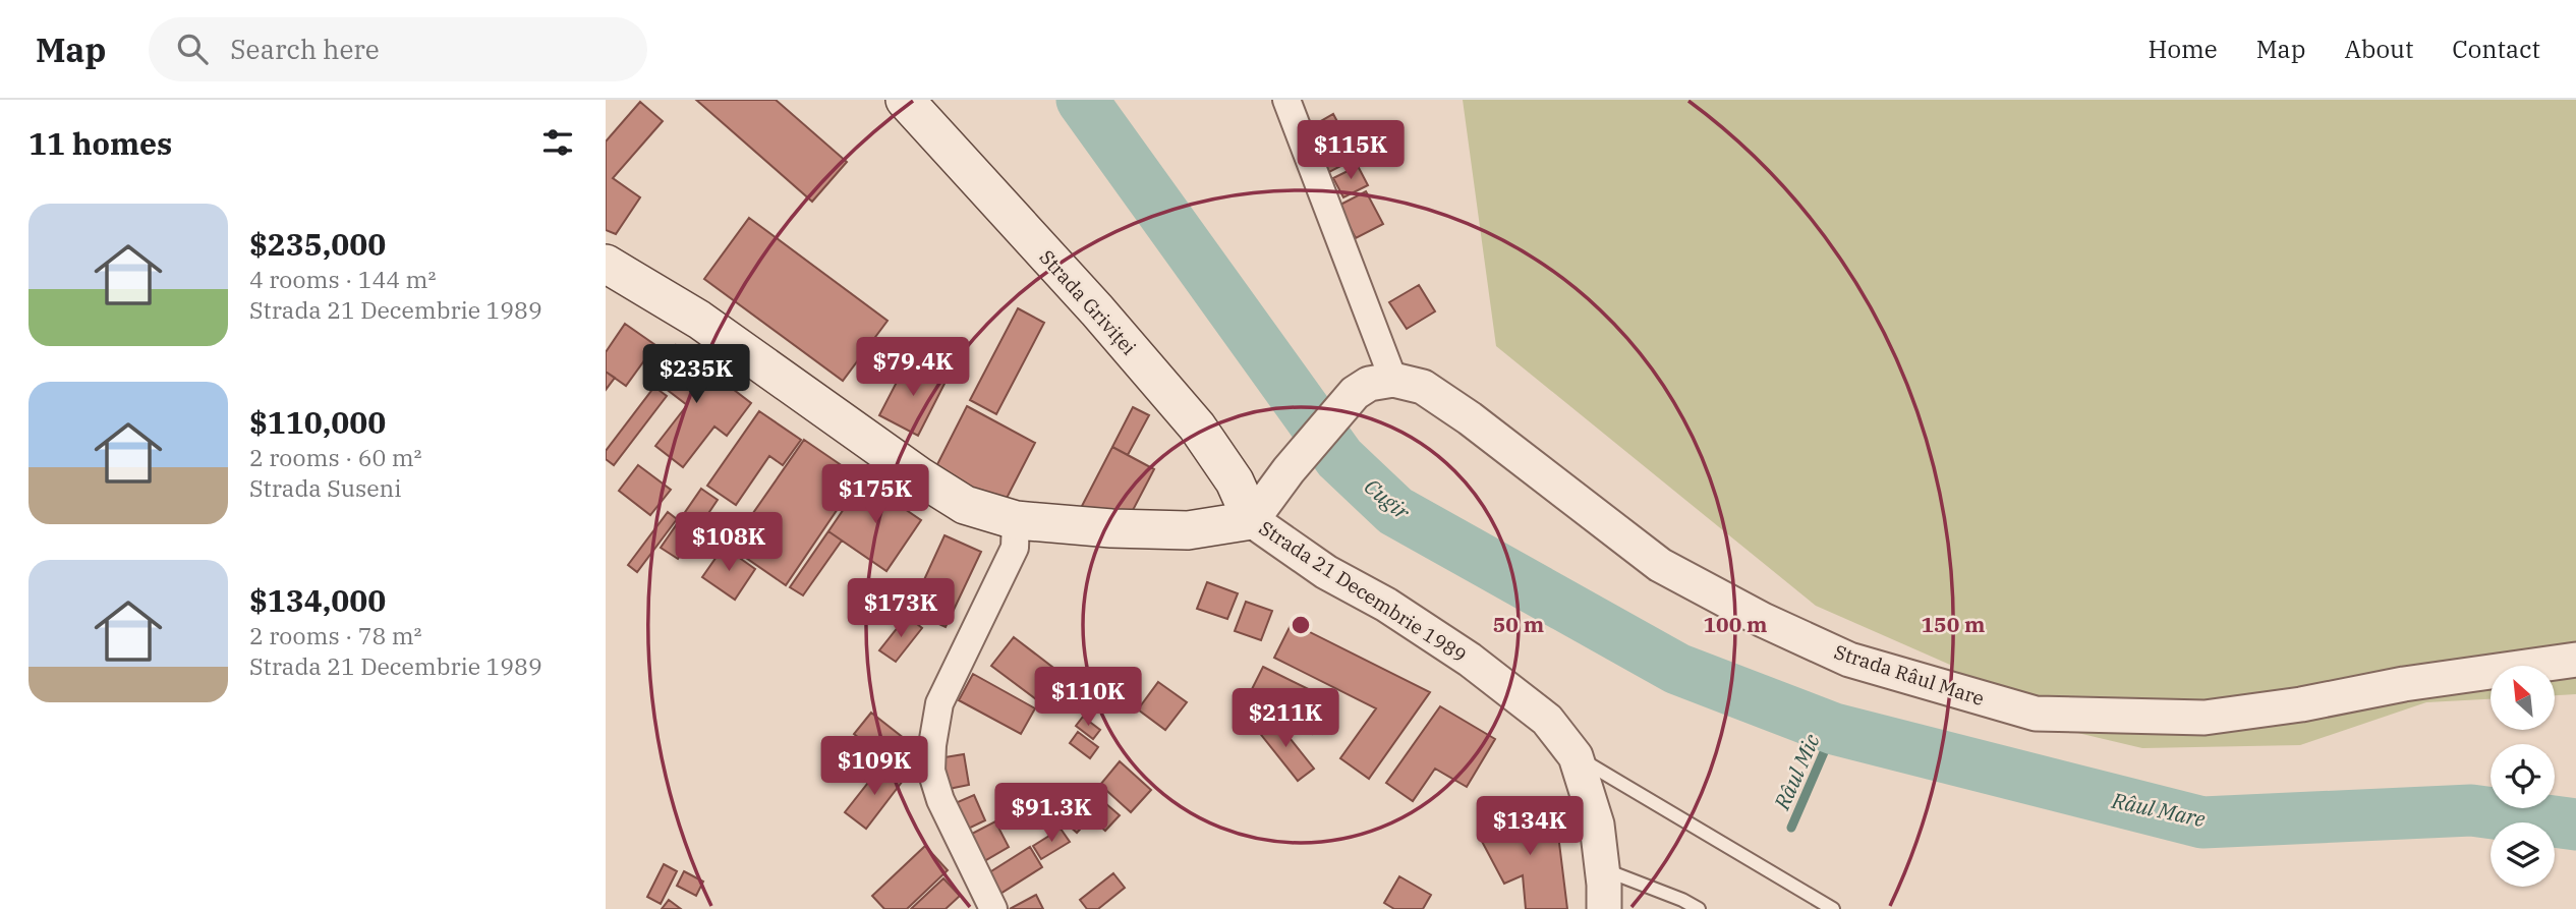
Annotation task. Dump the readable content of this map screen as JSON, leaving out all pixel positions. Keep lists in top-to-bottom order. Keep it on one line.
{"streets":{"main road":["Strada Griviței","Strada 21 Decembrie 1989"],"street":["Strada Râul Mare"]},"crossings":[["Strada Griviței","Strada 21 Decembrie 1989"]],"water":["Cugir","Râul Mic","Râul Mare"],"north":"top left","page":{"header":"Map","search":"Search here","nav":["Home","Map","About","Contact"],"heading":"11 homes","price":["$115K","$79.4K","$235K","$175K","$108K","$173K","$110K","$211K","$109K","$91.3K","$134K"],"list":[{"name":"$235,000","note":"4 rooms · 144 m² · Strada 21 Decembrie 1989"},{"name":"$110,000","note":"2 rooms · 60 m² · Strada Suseni"},{"name":"$134,000","note":"2 rooms · 78 m² · Strada 21 Decembrie 1989"}]},"rings":["50 m","100 m","150 m"]}
